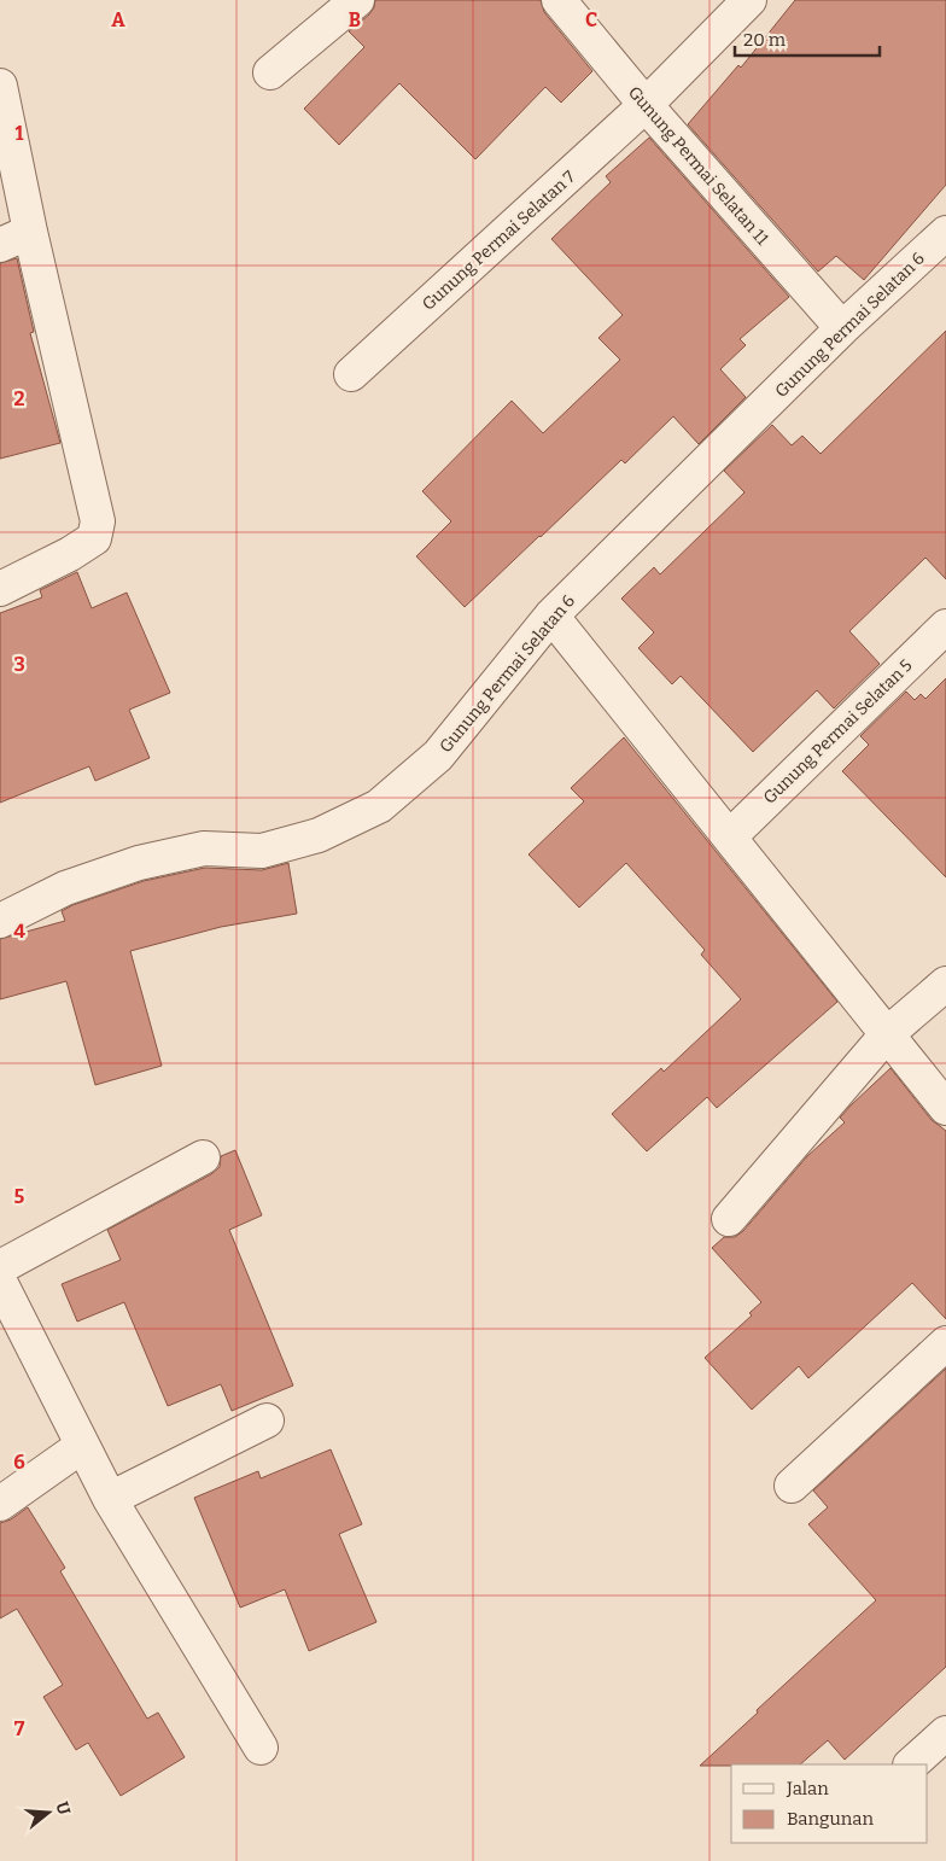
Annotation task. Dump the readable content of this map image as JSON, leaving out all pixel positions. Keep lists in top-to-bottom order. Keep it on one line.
{"streets":{"street":["Gunung Permai Selatan 11","Gunung Permai Selatan 7","Gunung Permai Selatan 6","Gunung Permai Selatan 5"]},"crossings":[["Gunung Permai Selatan 11","Gunung Permai Selatan 7"],["Gunung Permai Selatan 11","Gunung Permai Selatan 6"]],"legend":["Jalan","Bangunan"],"scale_bar":"20 m","north":"right","grid":{"columns":["A","B","C"],"rows":["1","2","3","4","5","6","7"]}}
